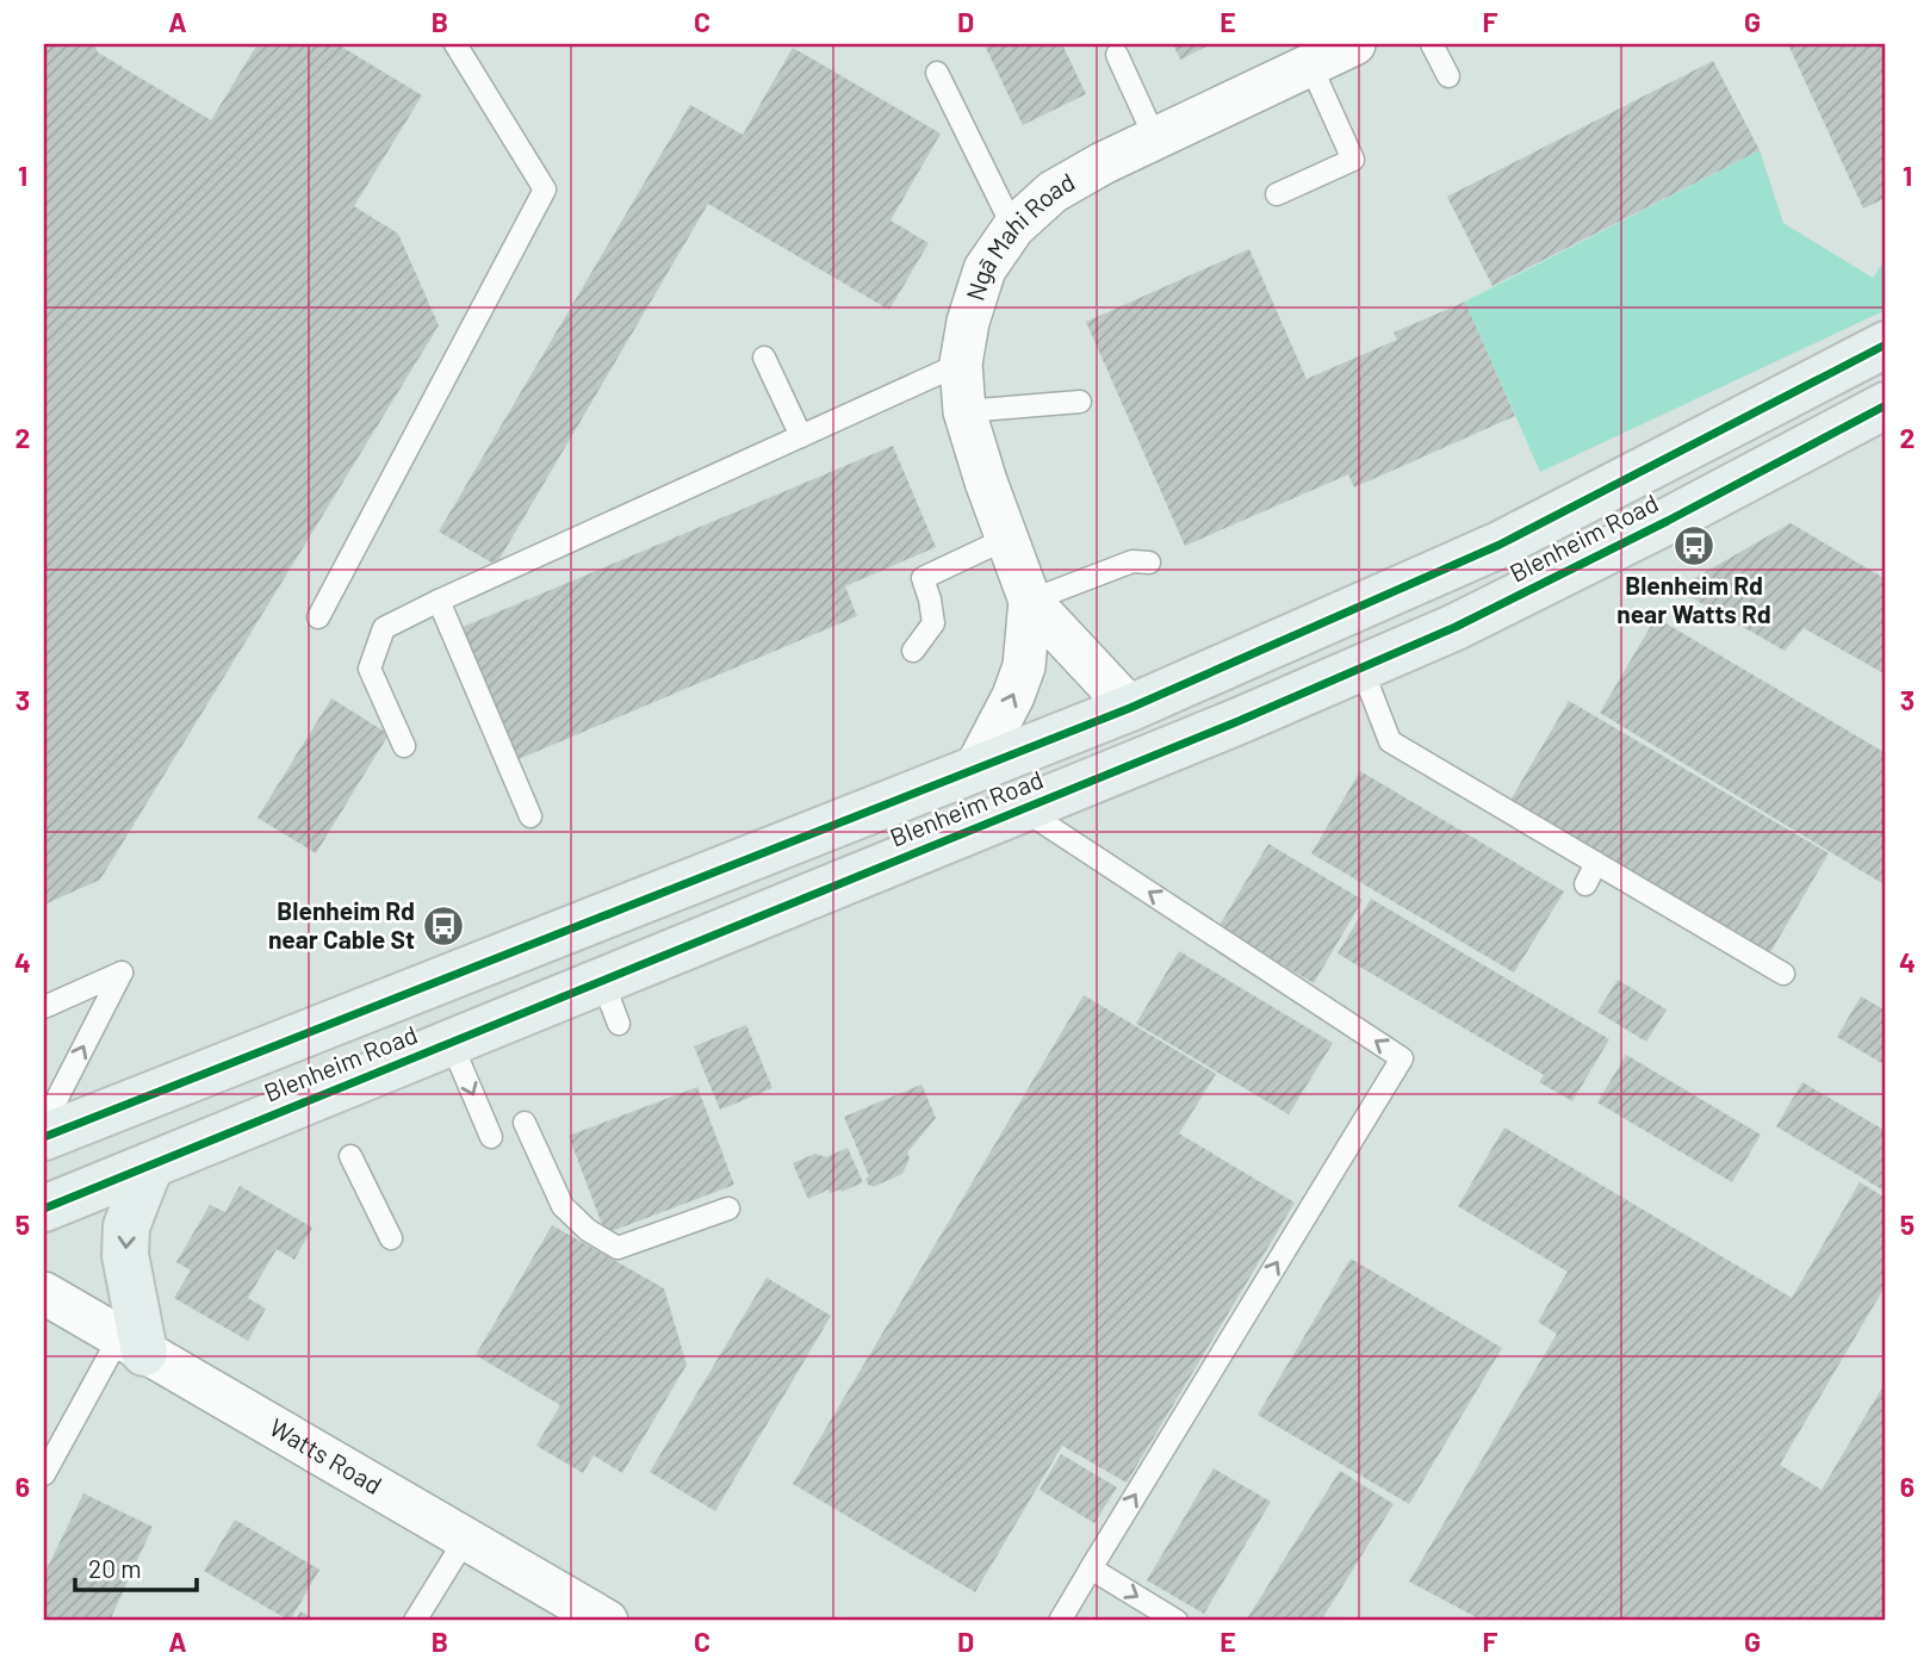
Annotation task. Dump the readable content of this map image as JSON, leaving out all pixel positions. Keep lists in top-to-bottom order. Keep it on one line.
{"streets":{"main road":["Blenheim Road"],"street":["Ngā Mahi Road","Watts Road"]},"crossings":[["Ngā Mahi Road","Blenheim Road"]],"places":{"bus stop":["Blenheim Rd near Watts Rd","Blenheim Rd near Cable St"]},"scale_bar":"20 m","grid":{"columns":["A","B","C","D","E","F","G"],"rows":["1","2","3","4","5","6"]}}
